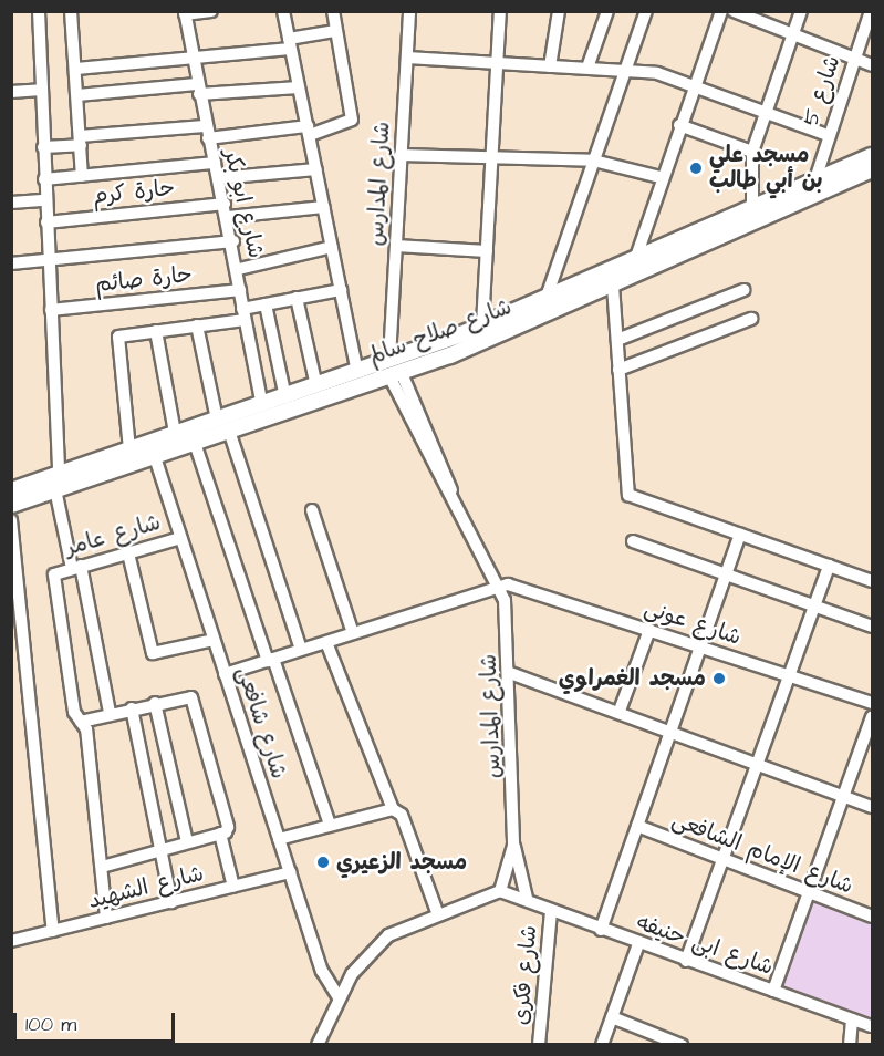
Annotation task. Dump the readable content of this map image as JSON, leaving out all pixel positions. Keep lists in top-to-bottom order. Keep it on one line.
{"streets":{"main road":["شارع صلاح سالم"],"street":["شارع 5","شارع المدارس","حارة كرم","شارع ابو بكر","حارة صائم","شارع عامر","شارع عونى","شارع شافعى","شارع الإمام الشافعى","شارع الشهيد","شارع ابى حنيفه","شارع فكرى"]},"crossings":[["شارع 5","شارع صلاح سالم"],["شارع المدارس","شارع صلاح سالم"],["شارع المدارس","شارع عونى"],["شارع المدارس","شارع ابى حنيفه"],["حارة كرم","شارع ابو بكر"],["شارع ابو بكر","حارة صائم"],["شارع ابو بكر","شارع صلاح سالم"],["شارع صلاح سالم","شارع شافعى"],["شارع عامر","شارع شافعى"],["شارع شافعى","شارع الشهيد"],["شارع ابى حنيفه","شارع فكرى"]],"places":["مسجد علي بن أبي طالب","مسجد الغمراوي","مسجد الزعيري"],"scale_bar":"100 m"}
